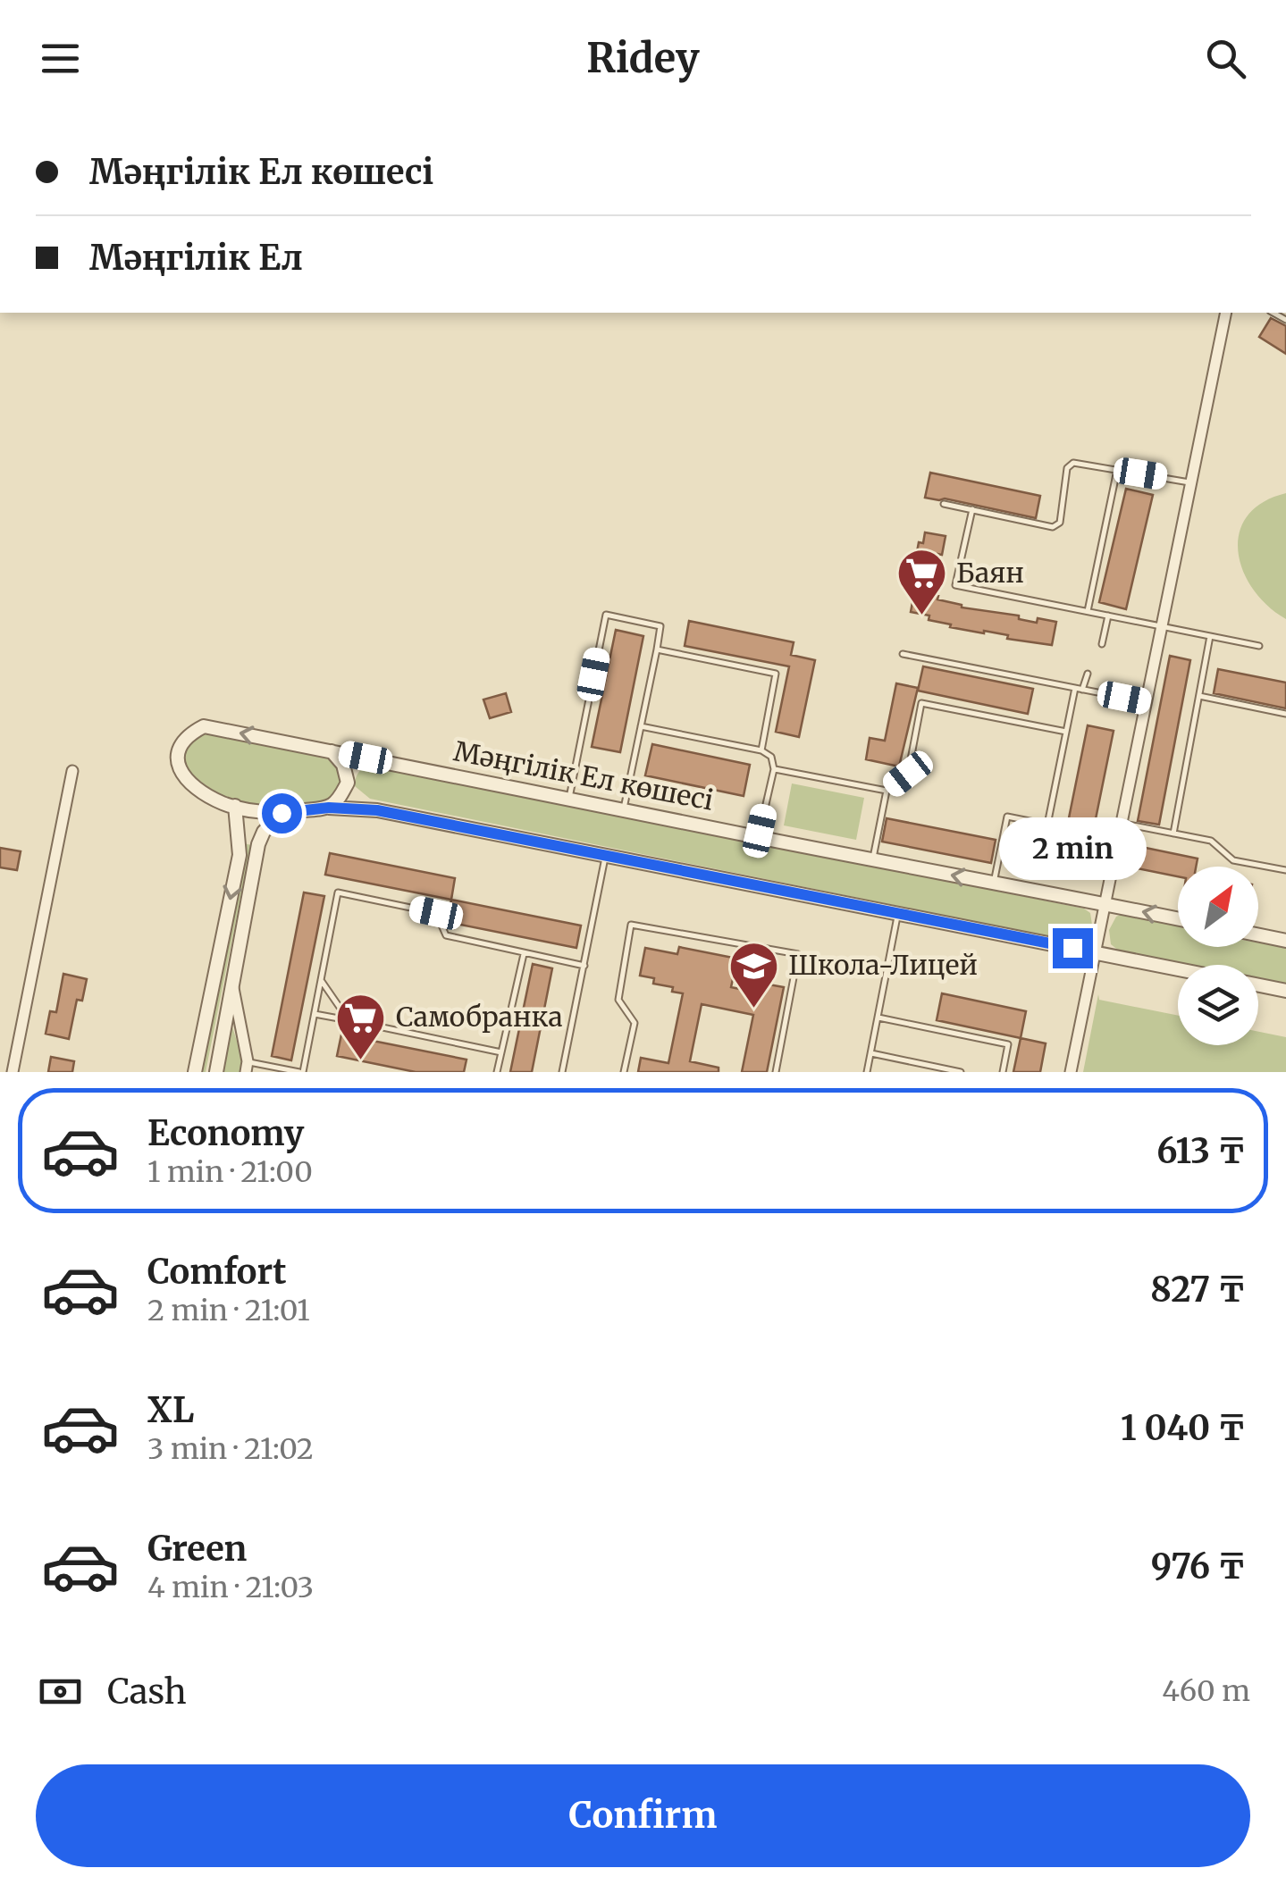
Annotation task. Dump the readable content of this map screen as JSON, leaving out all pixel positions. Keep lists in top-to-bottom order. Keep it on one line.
{"streets":{"street":["Мәңгілік Ел көшесі"]},"places":{"supermarket":["Баян","Самобранка"],"school or university":["Школа-Лицей"]},"north":"top right","page":{"header":"Ridey","banner":["Мәңгілік Ел көшесі","Мәңгілік Ел"],"bubble":"2 min","list":[{"name":"Economy","note":"1 min · 21:00","value":"613 ₸"},{"name":"Comfort","note":"2 min · 21:01","value":"827 ₸"},{"name":"XL","note":"3 min · 21:02","value":"1 040 ₸"},{"name":"Green","note":"4 min · 21:03","value":"976 ₸"}],"pay":["Cash","460 m"],"buttons":"Confirm"}}
